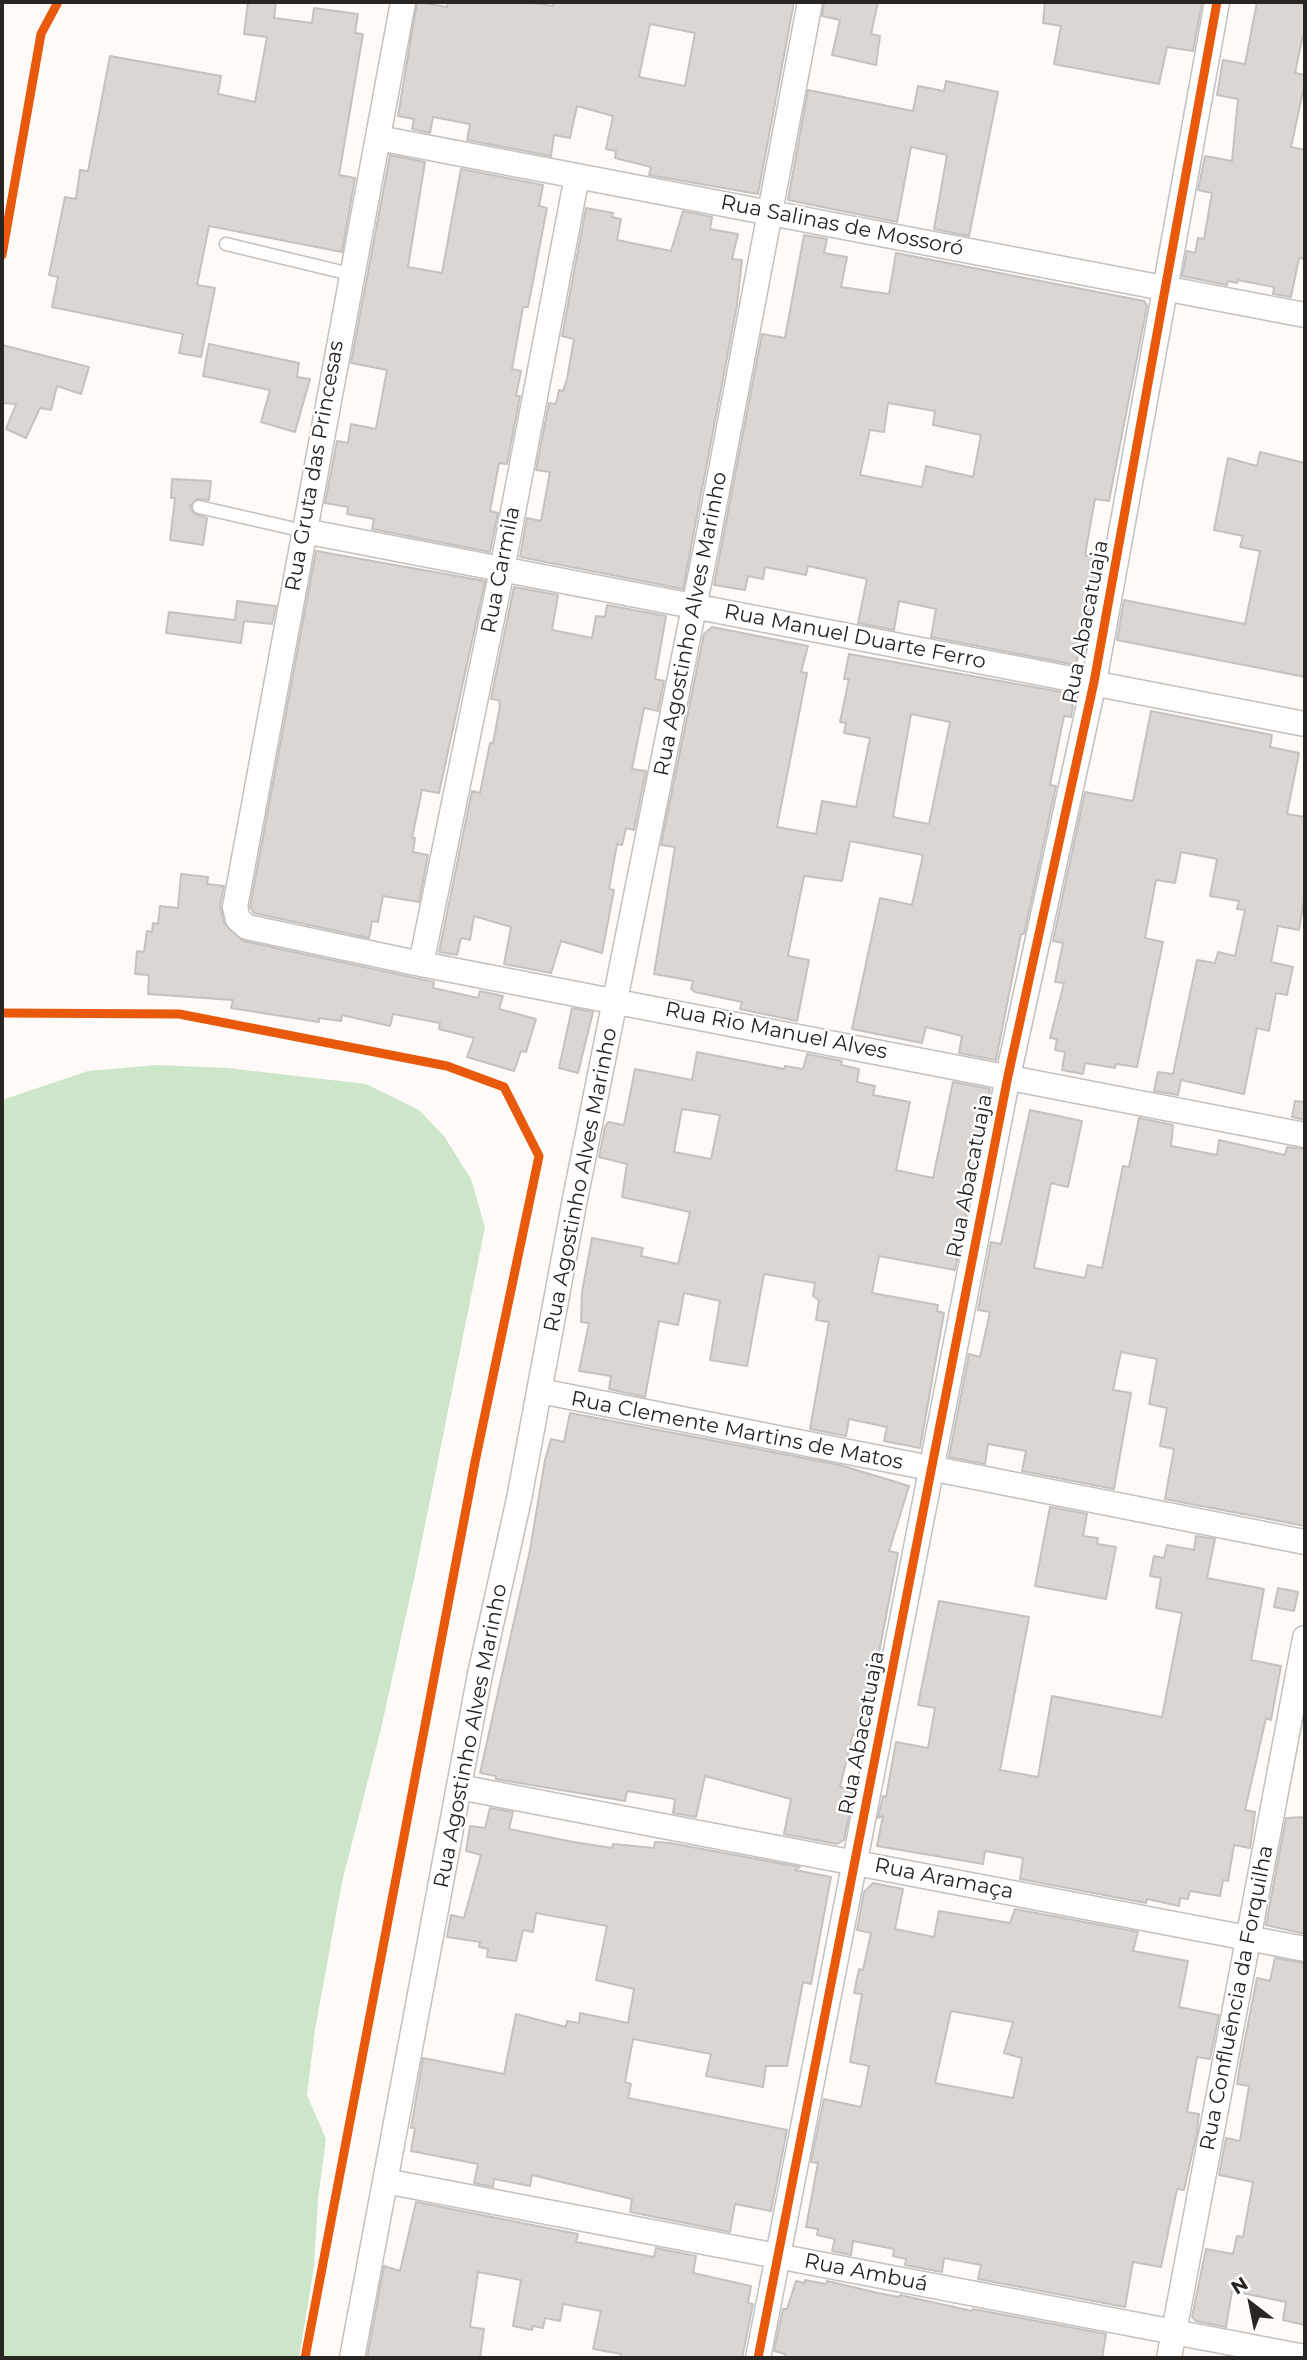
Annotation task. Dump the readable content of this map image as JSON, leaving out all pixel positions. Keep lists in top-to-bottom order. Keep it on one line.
{"streets":{"street":["Rua Salinas de Mossoró","Rua Gruta das Princesas","Rua Carmila","Rua Abacatuaja","Rua Agostinho Alves Marinho","Rua Manuel Duarte Ferro","Rua Rio Manuel Alves","Rua Clemente Martins de Matos","Rua Aramaça","Rua Confluência da Forquilha","Rua Ambuá"]},"crossings":[["Rua Salinas de Mossoró","Rua Gruta das Princesas"],["Rua Salinas de Mossoró","Rua Carmila"],["Rua Salinas de Mossoró","Rua Abacatuaja"],["Rua Salinas de Mossoró","Rua Agostinho Alves Marinho"],["Rua Gruta das Princesas","Rua Manuel Duarte Ferro"],["Rua Gruta das Princesas","Rua Rio Manuel Alves"],["Rua Carmila","Rua Manuel Duarte Ferro"],["Rua Carmila","Rua Rio Manuel Alves"],["Rua Abacatuaja","Rua Manuel Duarte Ferro"],["Rua Abacatuaja","Rua Rio Manuel Alves"],["Rua Abacatuaja","Rua Clemente Martins de Matos"],["Rua Abacatuaja","Rua Aramaça"],["Rua Abacatuaja","Rua Ambuá"],["Rua Agostinho Alves Marinho","Rua Manuel Duarte Ferro"],["Rua Agostinho Alves Marinho","Rua Rio Manuel Alves"],["Rua Agostinho Alves Marinho","Rua Clemente Martins de Matos"],["Rua Agostinho Alves Marinho","Rua Aramaça"],["Rua Agostinho Alves Marinho","Rua Ambuá"],["Rua Aramaça","Rua Confluência da Forquilha"],["Rua Confluência da Forquilha","Rua Ambuá"]],"north":"top left"}
